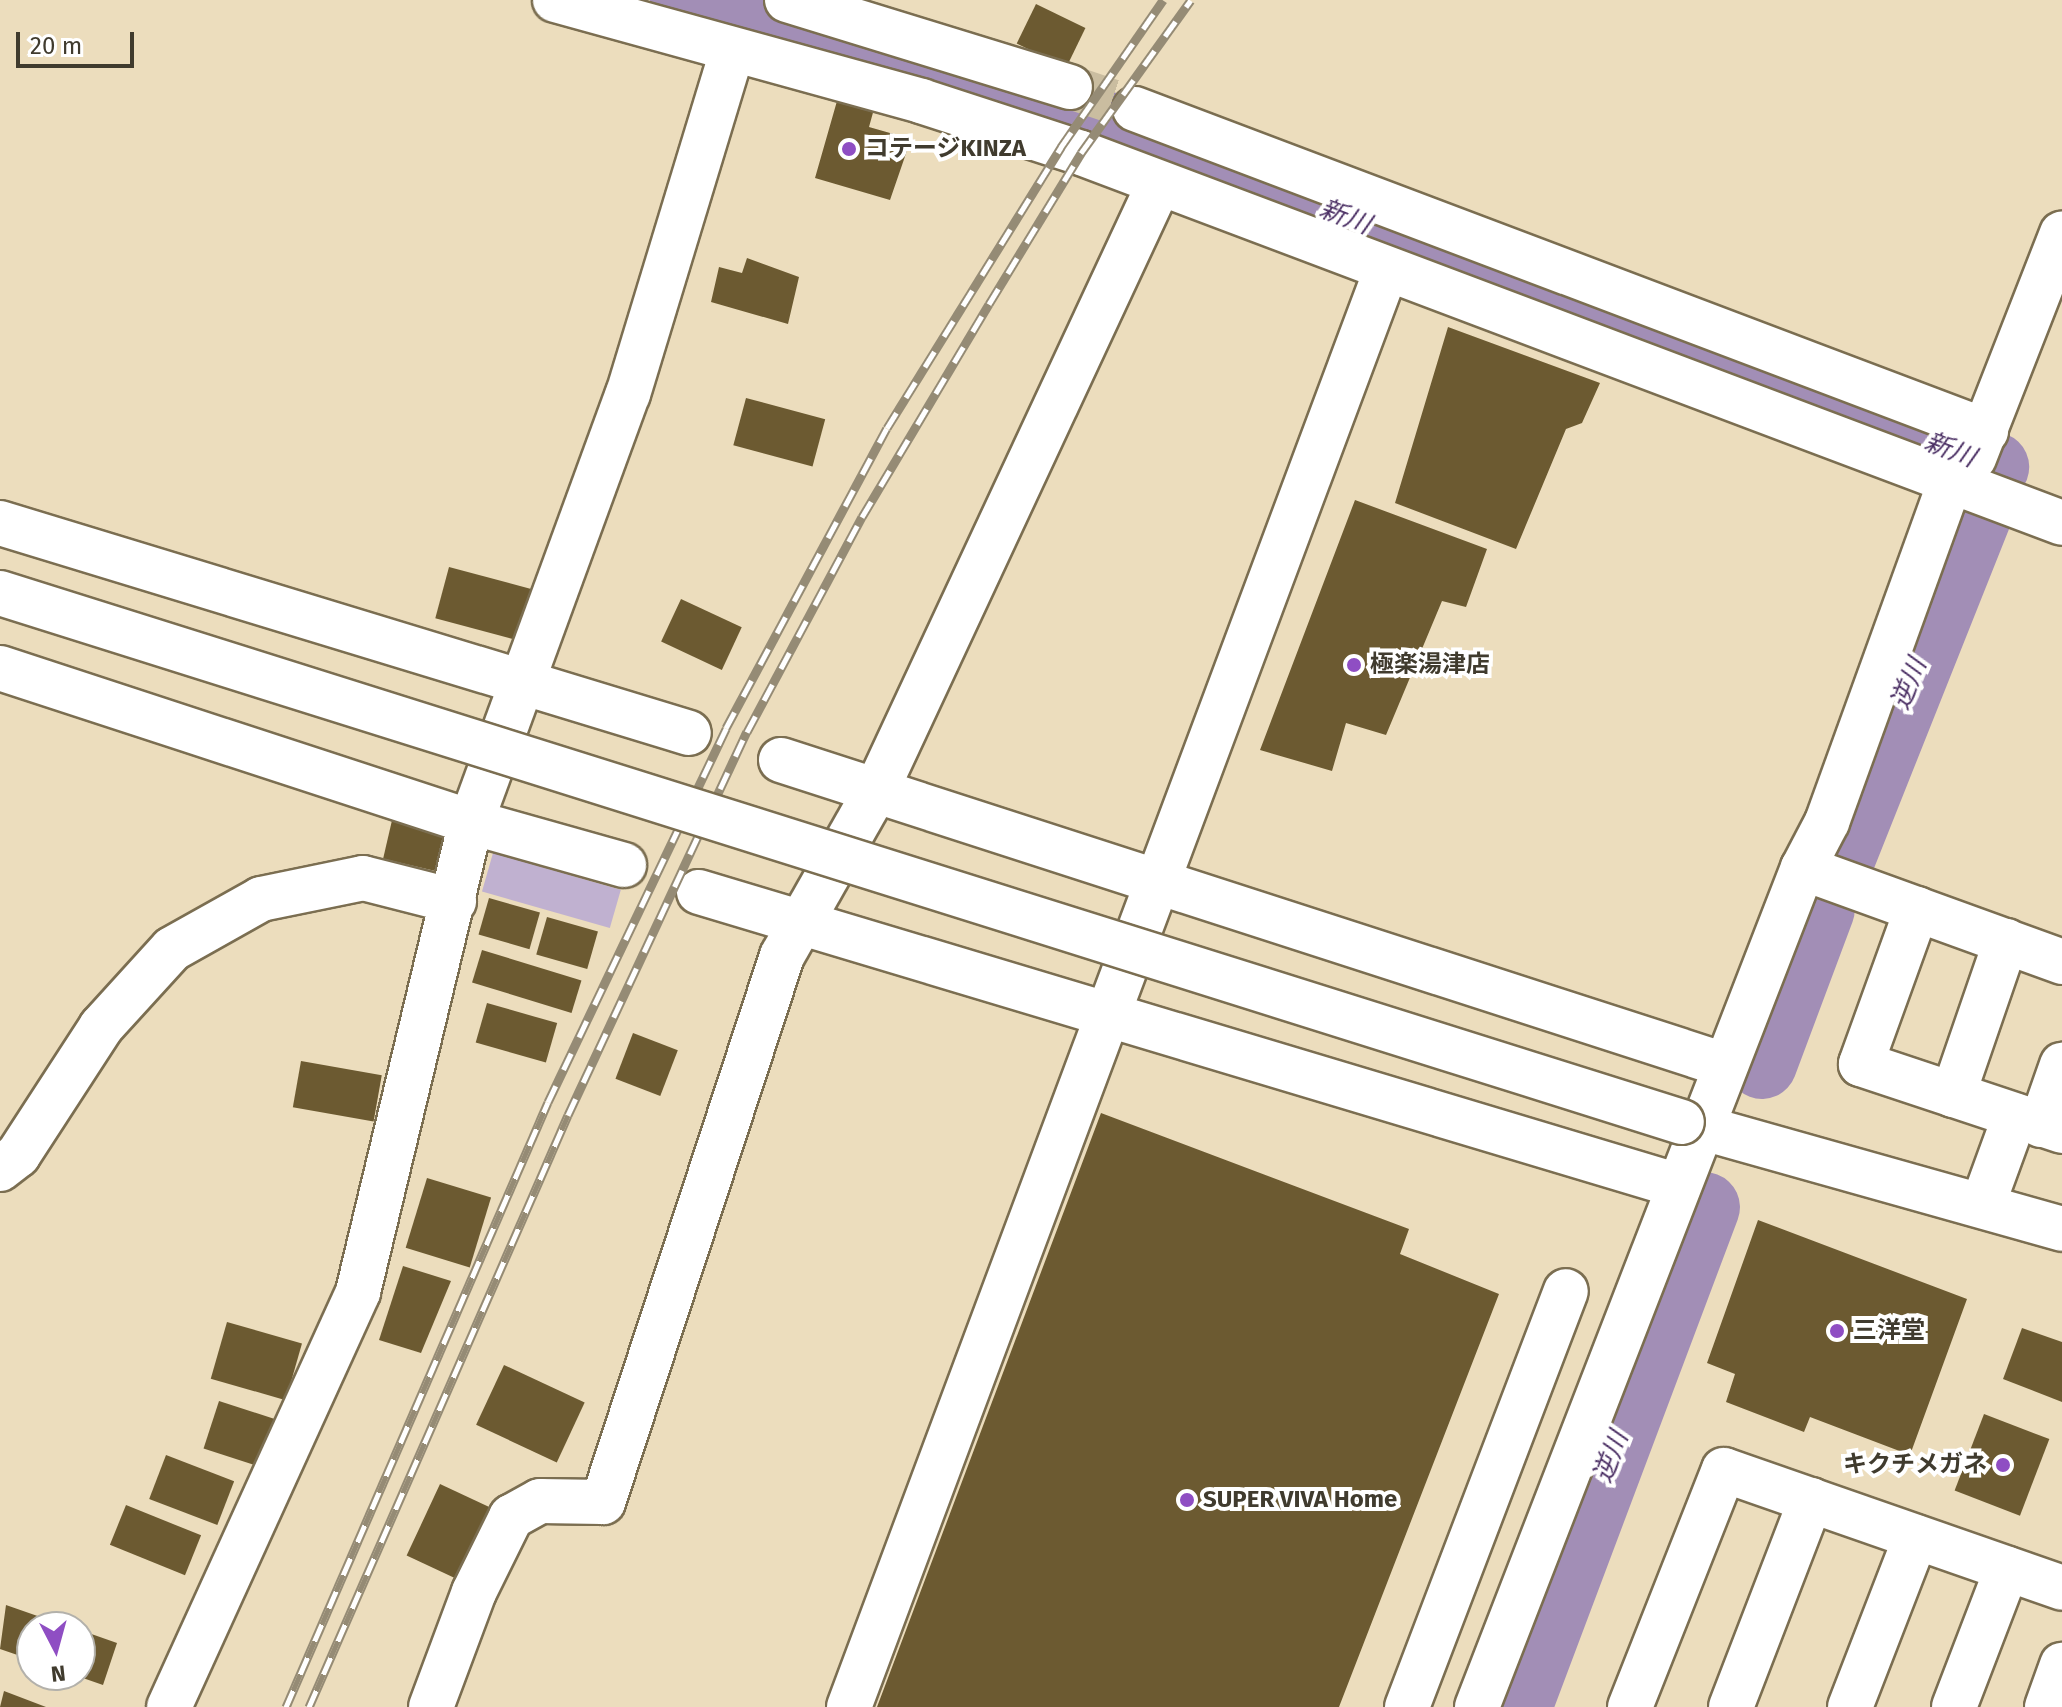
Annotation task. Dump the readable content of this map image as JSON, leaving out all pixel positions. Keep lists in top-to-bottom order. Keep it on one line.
{"water":["新川","逆川"],"places":["コテージKINZA","極楽湯津店","三洋堂","キクチメガネ","SUPER VIVA Home"],"scale_bar":"20 m","north":"bottom"}
